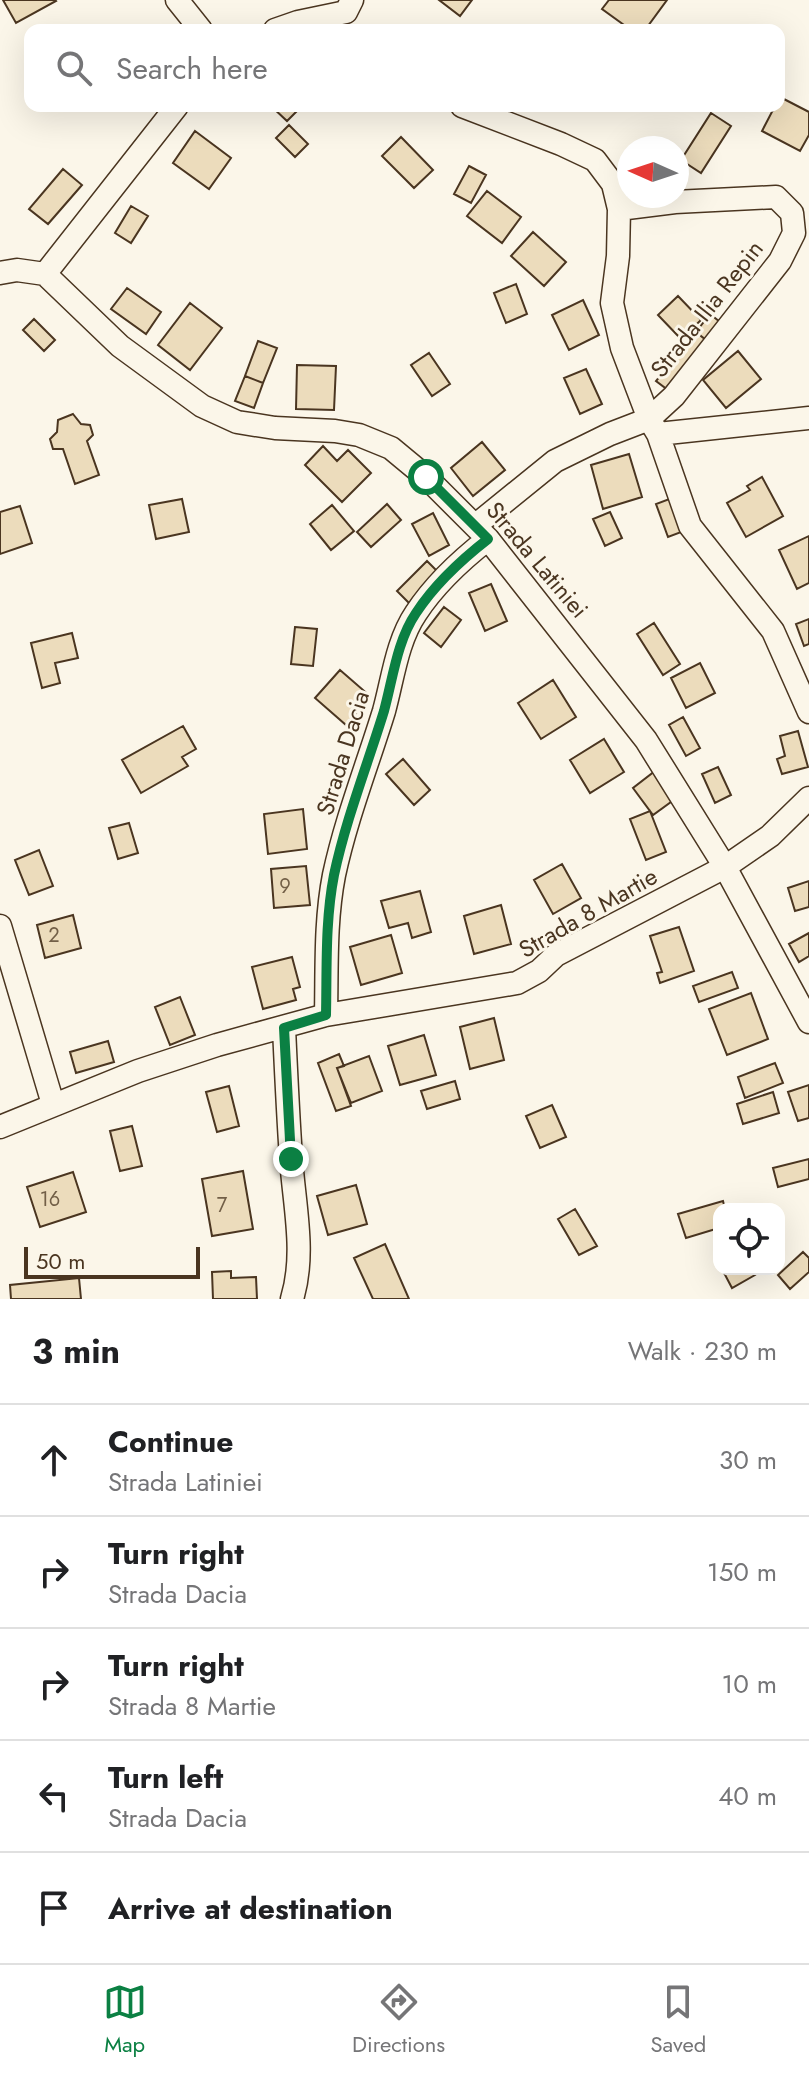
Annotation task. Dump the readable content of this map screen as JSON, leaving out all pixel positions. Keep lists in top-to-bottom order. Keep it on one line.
{"streets":{"street":["Strada Ilia Repin","Strada Latiniei","Strada Dacia","Strada 8 Martie"]},"crossings":[["Strada Ilia Repin","Strada Latiniei"],["Strada Ilia Repin","Strada Dacia"],["Strada Latiniei","Strada Dacia"],["Strada Latiniei","Strada 8 Martie"],["Strada Dacia","Strada 8 Martie"]],"house_numbers":["9","2","16","7"],"scale_bar":"50 m","north":"left","page":{"search":"Search here","scale":"50 m","heading":["3 min","Walk · 230 m"],"list":[["Continue","Strada Latiniei","30 m"],["Turn right","Strada Dacia","150 m"],["Turn right","Strada 8 Martie","10 m"],["Turn left","Strada Dacia","40 m"],"Arrive at destination"],"nav":["Map","Directions","Saved"]}}
